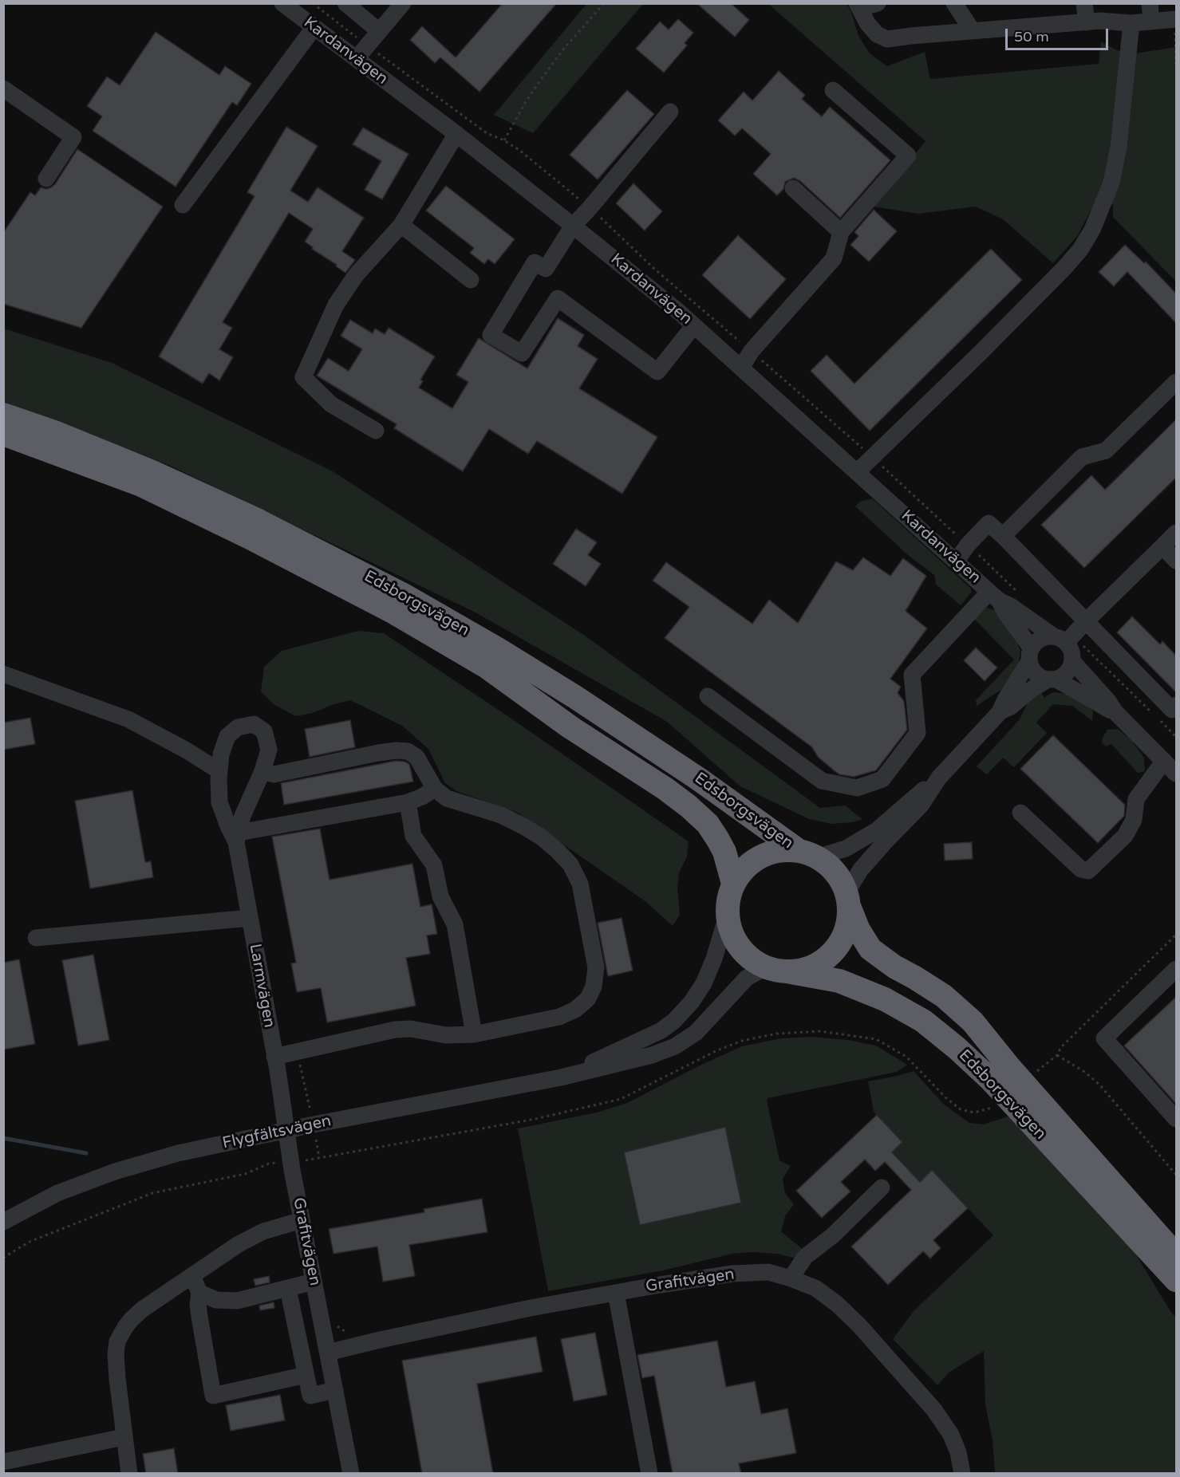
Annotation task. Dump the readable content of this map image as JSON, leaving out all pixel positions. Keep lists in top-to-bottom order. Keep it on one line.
{"streets":{"highway":["Edsborgsvägen"],"street":["Kardanvägen","Larmvägen","Flygfältsvägen","Grafitvägen"]},"crossings":[["Edsborgsvägen","Flygfältsvägen"],["Larmvägen","Flygfältsvägen"],["Larmvägen","Grafitvägen"],["Flygfältsvägen","Grafitvägen"]],"scale_bar":"50 m"}
